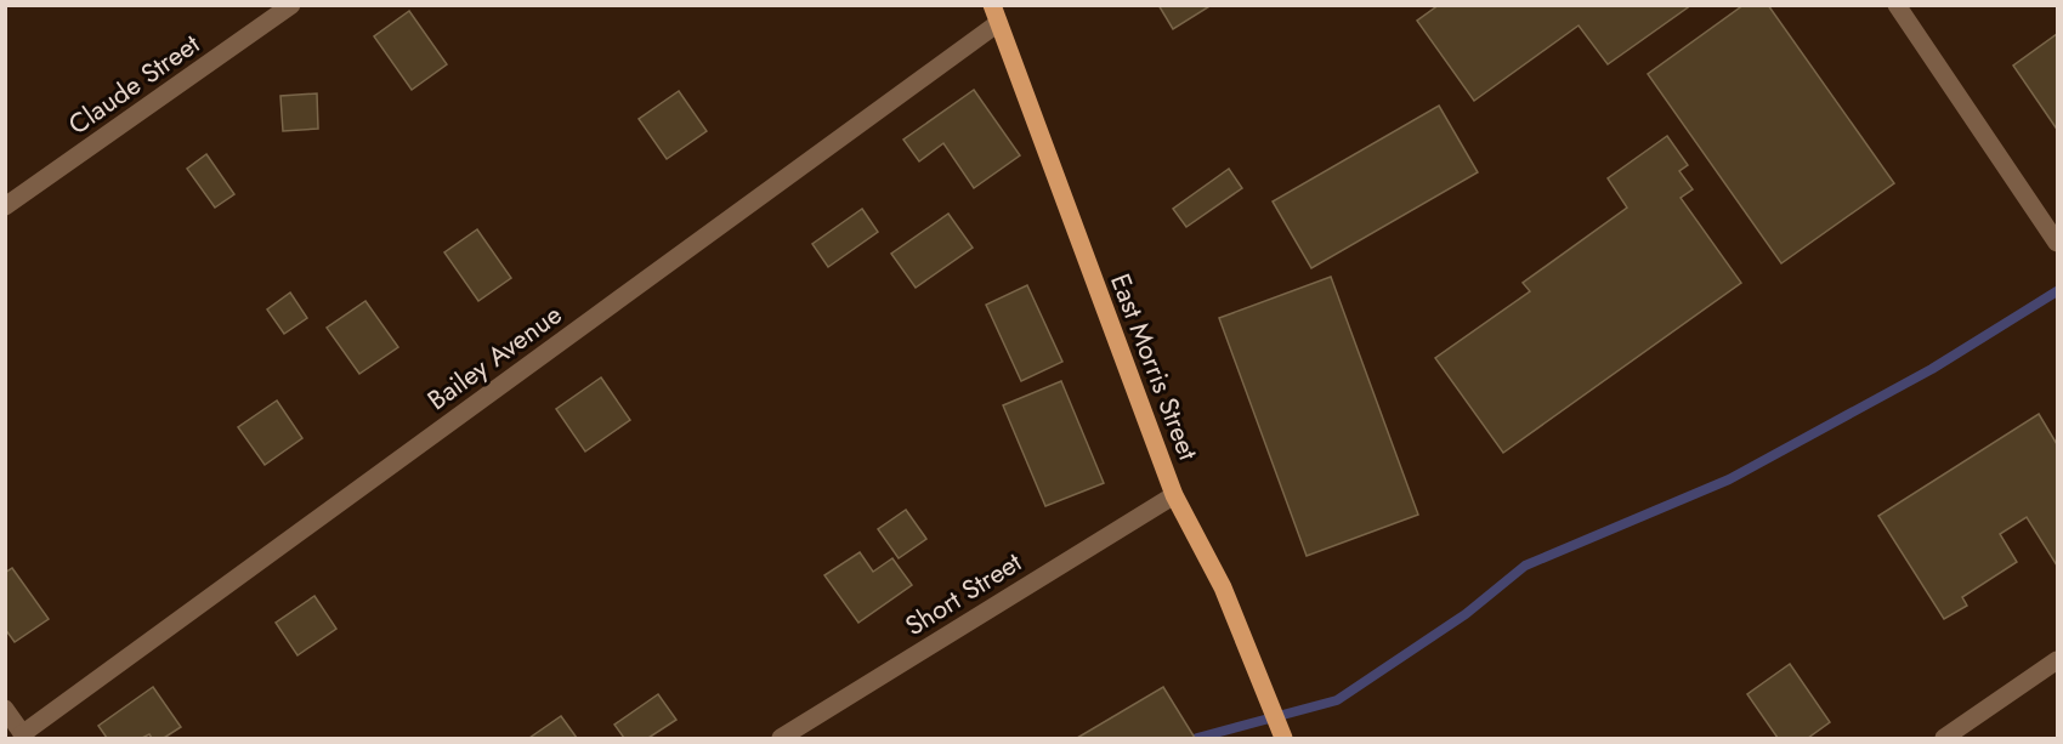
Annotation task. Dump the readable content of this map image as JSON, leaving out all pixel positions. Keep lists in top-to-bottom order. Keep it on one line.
{"streets":{"main road":["East Morris Street"],"street":["Claude Street","Bailey Avenue","Short Street"]},"crossings":[["Bailey Avenue","East Morris Street"],["East Morris Street","Short Street"]]}
